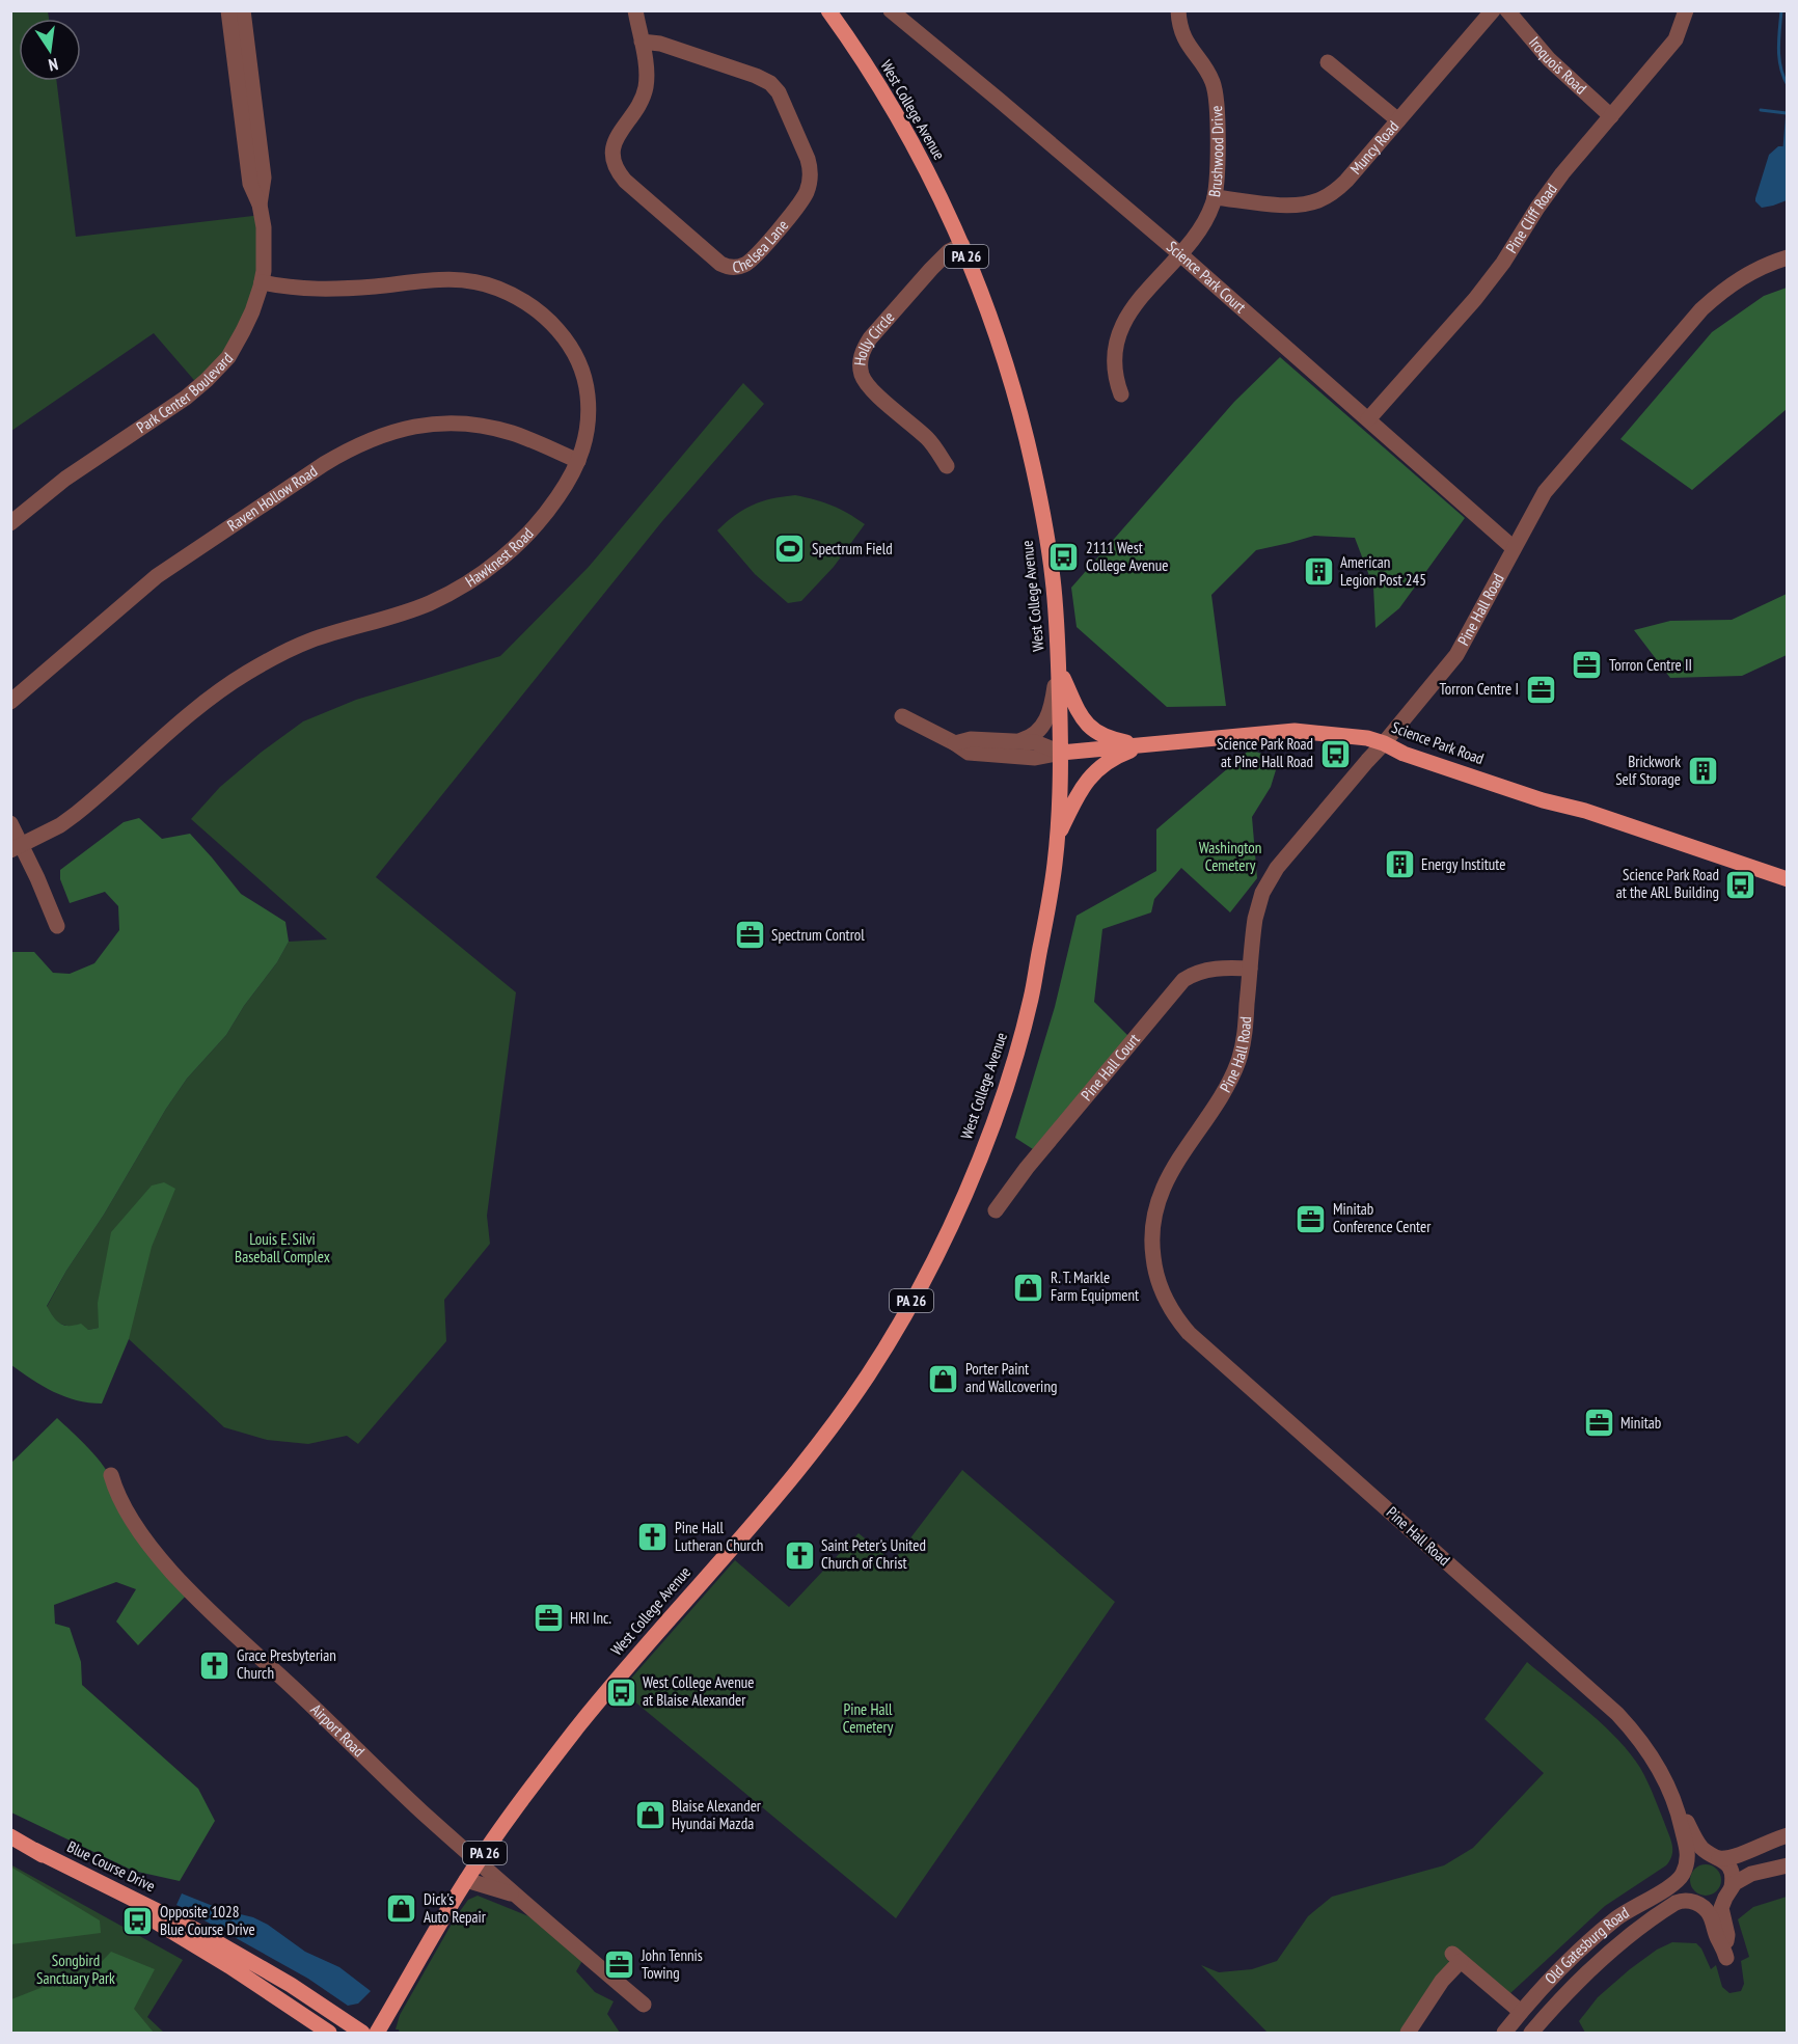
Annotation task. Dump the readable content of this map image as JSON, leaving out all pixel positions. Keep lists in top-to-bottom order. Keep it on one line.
{"streets":{"main road":["West College Avenue","PA 26","Science Park Road","Blue Course Drive"],"street":["Iroquois Road","Muncy Road","Brushwood Drive","Pine Cliff Road","Chelsea Lane","Science Park Court","Holly Circle","Park Center Boulevard","Raven Hollow Road","Hawknest Road","Pine Hall Road","Pine Hall Court","Airport Road","Old Gatesburg Road"]},"crossings":[["Iroquois Road","Pine Cliff Road"],["West College Avenue","Holly Circle"],["West College Avenue","Science Park Road"],["West College Avenue","Airport Road"],["Muncy Road","Brushwood Drive"],["Brushwood Drive","Science Park Court"],["Pine Cliff Road","Science Park Court"],["Science Park Court","Pine Hall Road"],["Park Center Boulevard","Hawknest Road"],["Raven Hollow Road","Hawknest Road"],["Pine Hall Road","Science Park Road"],["Pine Hall Road","Pine Hall Court"],["Pine Hall Road","Old Gatesburg Road"]],"parks":["Washington Cemetery","Louis E. Silvi Baseball Complex","Pine Hall Cemetery","Songbird Sanctuary Park"],"places":{"sports":["Spectrum Field"],"bus stop":["2111 West College Avenue","Science Park Road at Pine Hall Road","Science Park Road at the ARL Building","West College Avenue at Blaise Alexander","Opposite 1028 Blue Course Drive"],"building":["American Legion Post 245","Brickwork Self Storage","Energy Institute"],"office":["Torron Centre II","Torron Centre I","Spectrum Control","Minitab Conference Center","Minitab","HRI Inc.","John Tennis Towing"],"shop":["R. T. Markle Farm Equipment","Porter Paint and Wallcovering","Blaise Alexander Hyundai Mazda","Dick's Auto Repair"],"church":["Pine Hall Lutheran Church","Saint Peter's United Church of Christ","Grace Presbyterian Church"]},"north":"bottom"}
